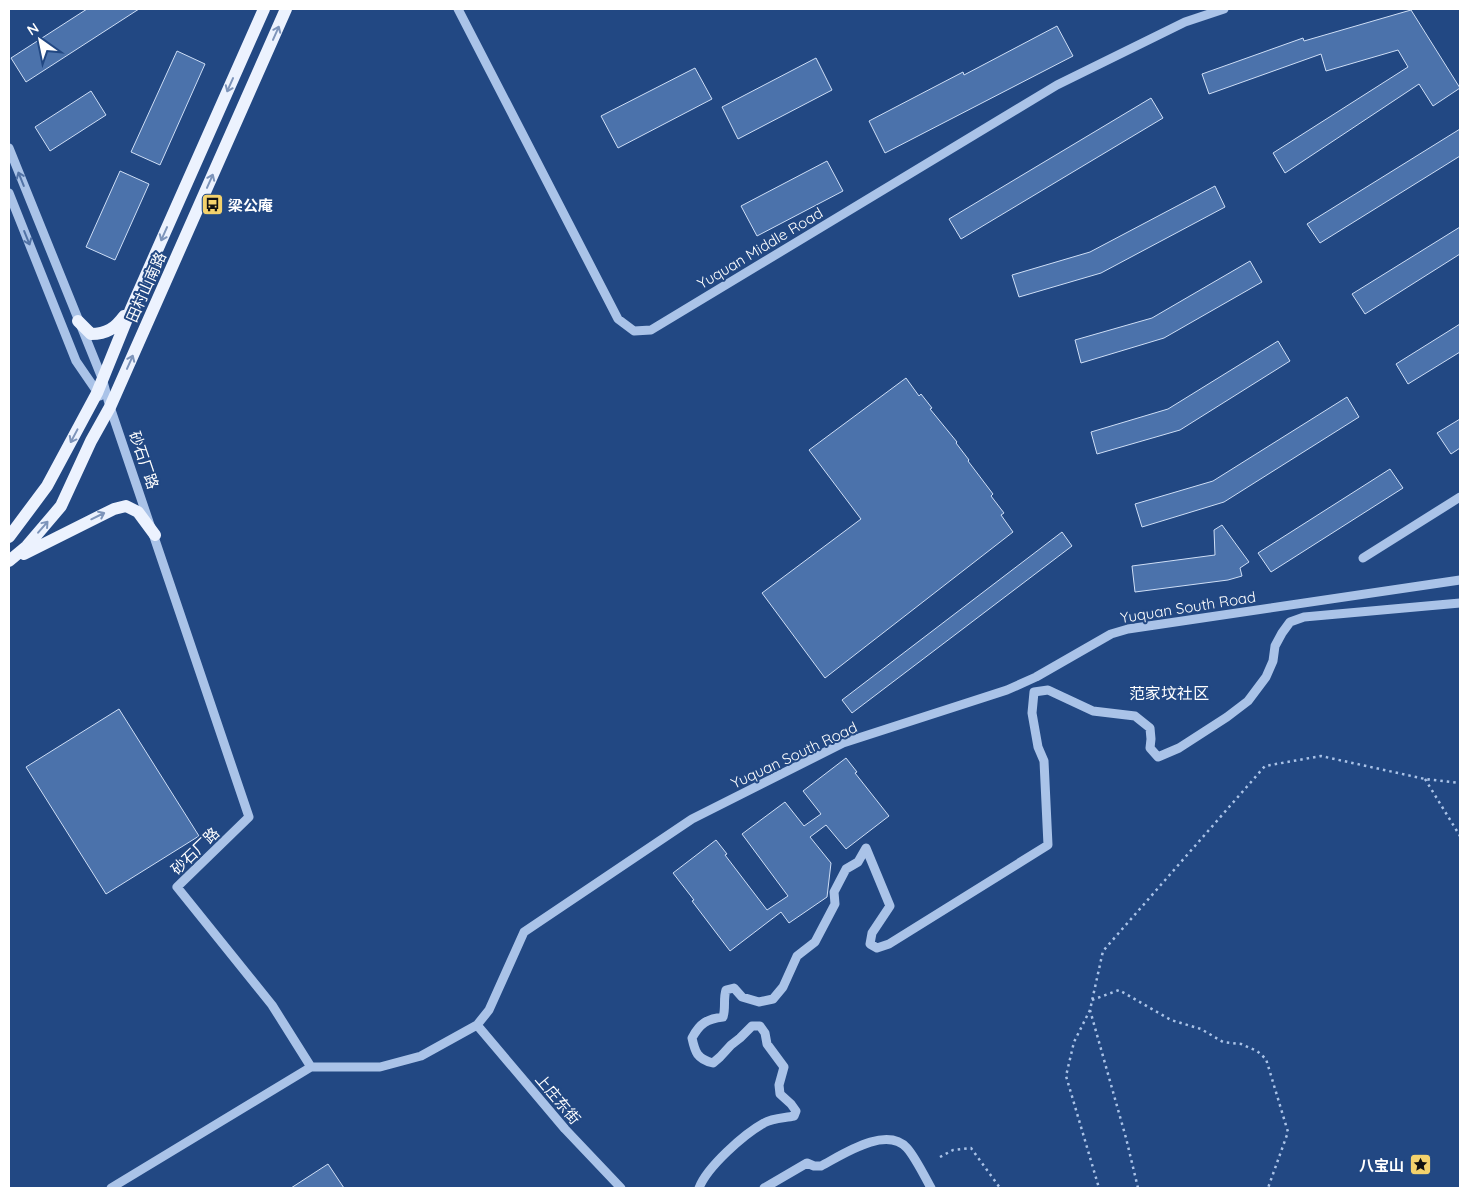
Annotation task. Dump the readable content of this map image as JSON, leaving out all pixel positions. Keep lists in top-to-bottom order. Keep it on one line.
{"streets":{"main road":["田村山南路"],"street":["Yuquan Middle Road","砂石厂路","Yuquan South Road","上庄东街"]},"crossings":[["田村山南路","砂石厂路"],["砂石厂路","Yuquan South Road"],["Yuquan South Road","上庄东街"]],"districts":["范家坟社区"],"places":{"bus stop":["梁公庵"],"place":["八宝山"]},"north":"top left"}
